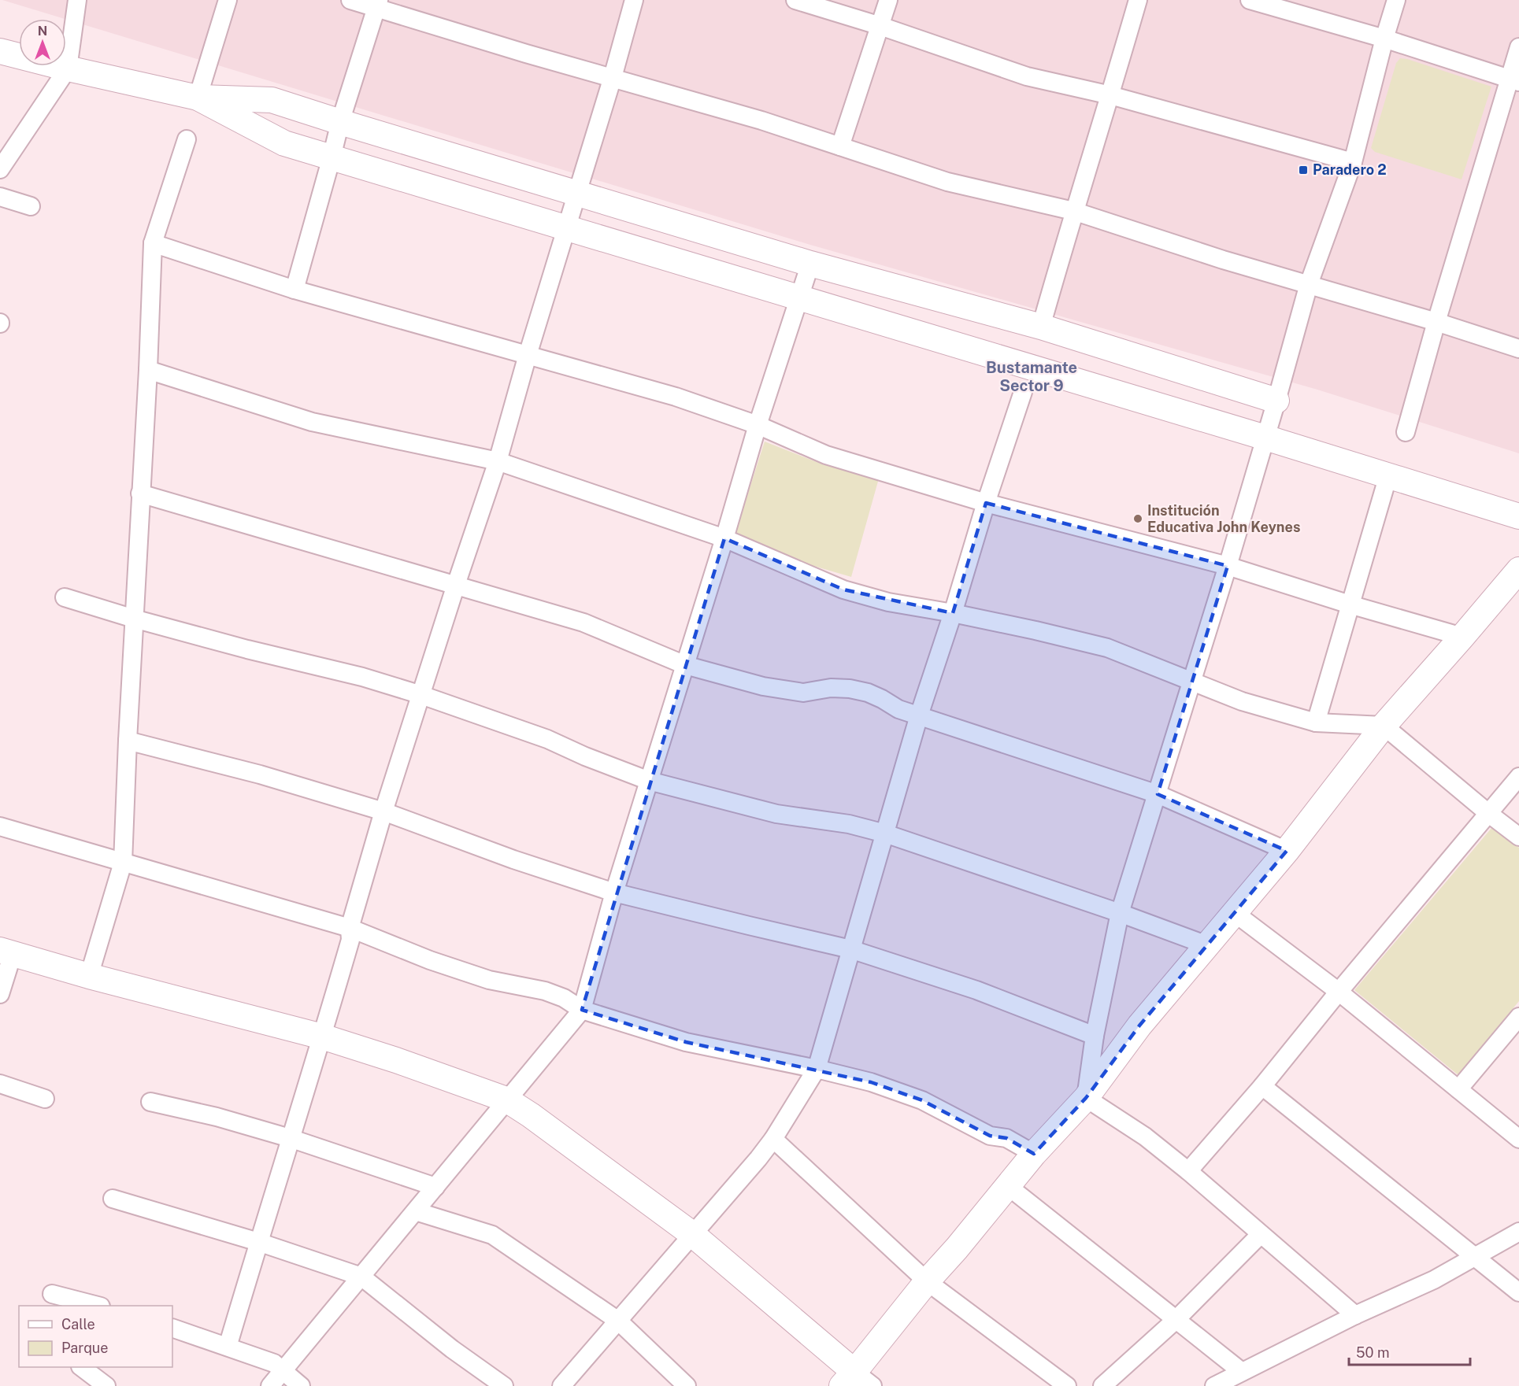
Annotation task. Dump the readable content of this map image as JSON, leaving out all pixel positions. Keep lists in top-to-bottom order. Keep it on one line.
{"districts":["Bustamante Sector 9"],"places":{"transit":["Paradero 2"],"other":["Institución Educativa John Keynes"]},"legend":["Calle","Parque"],"scale_bar":"50 m","north":"top"}
